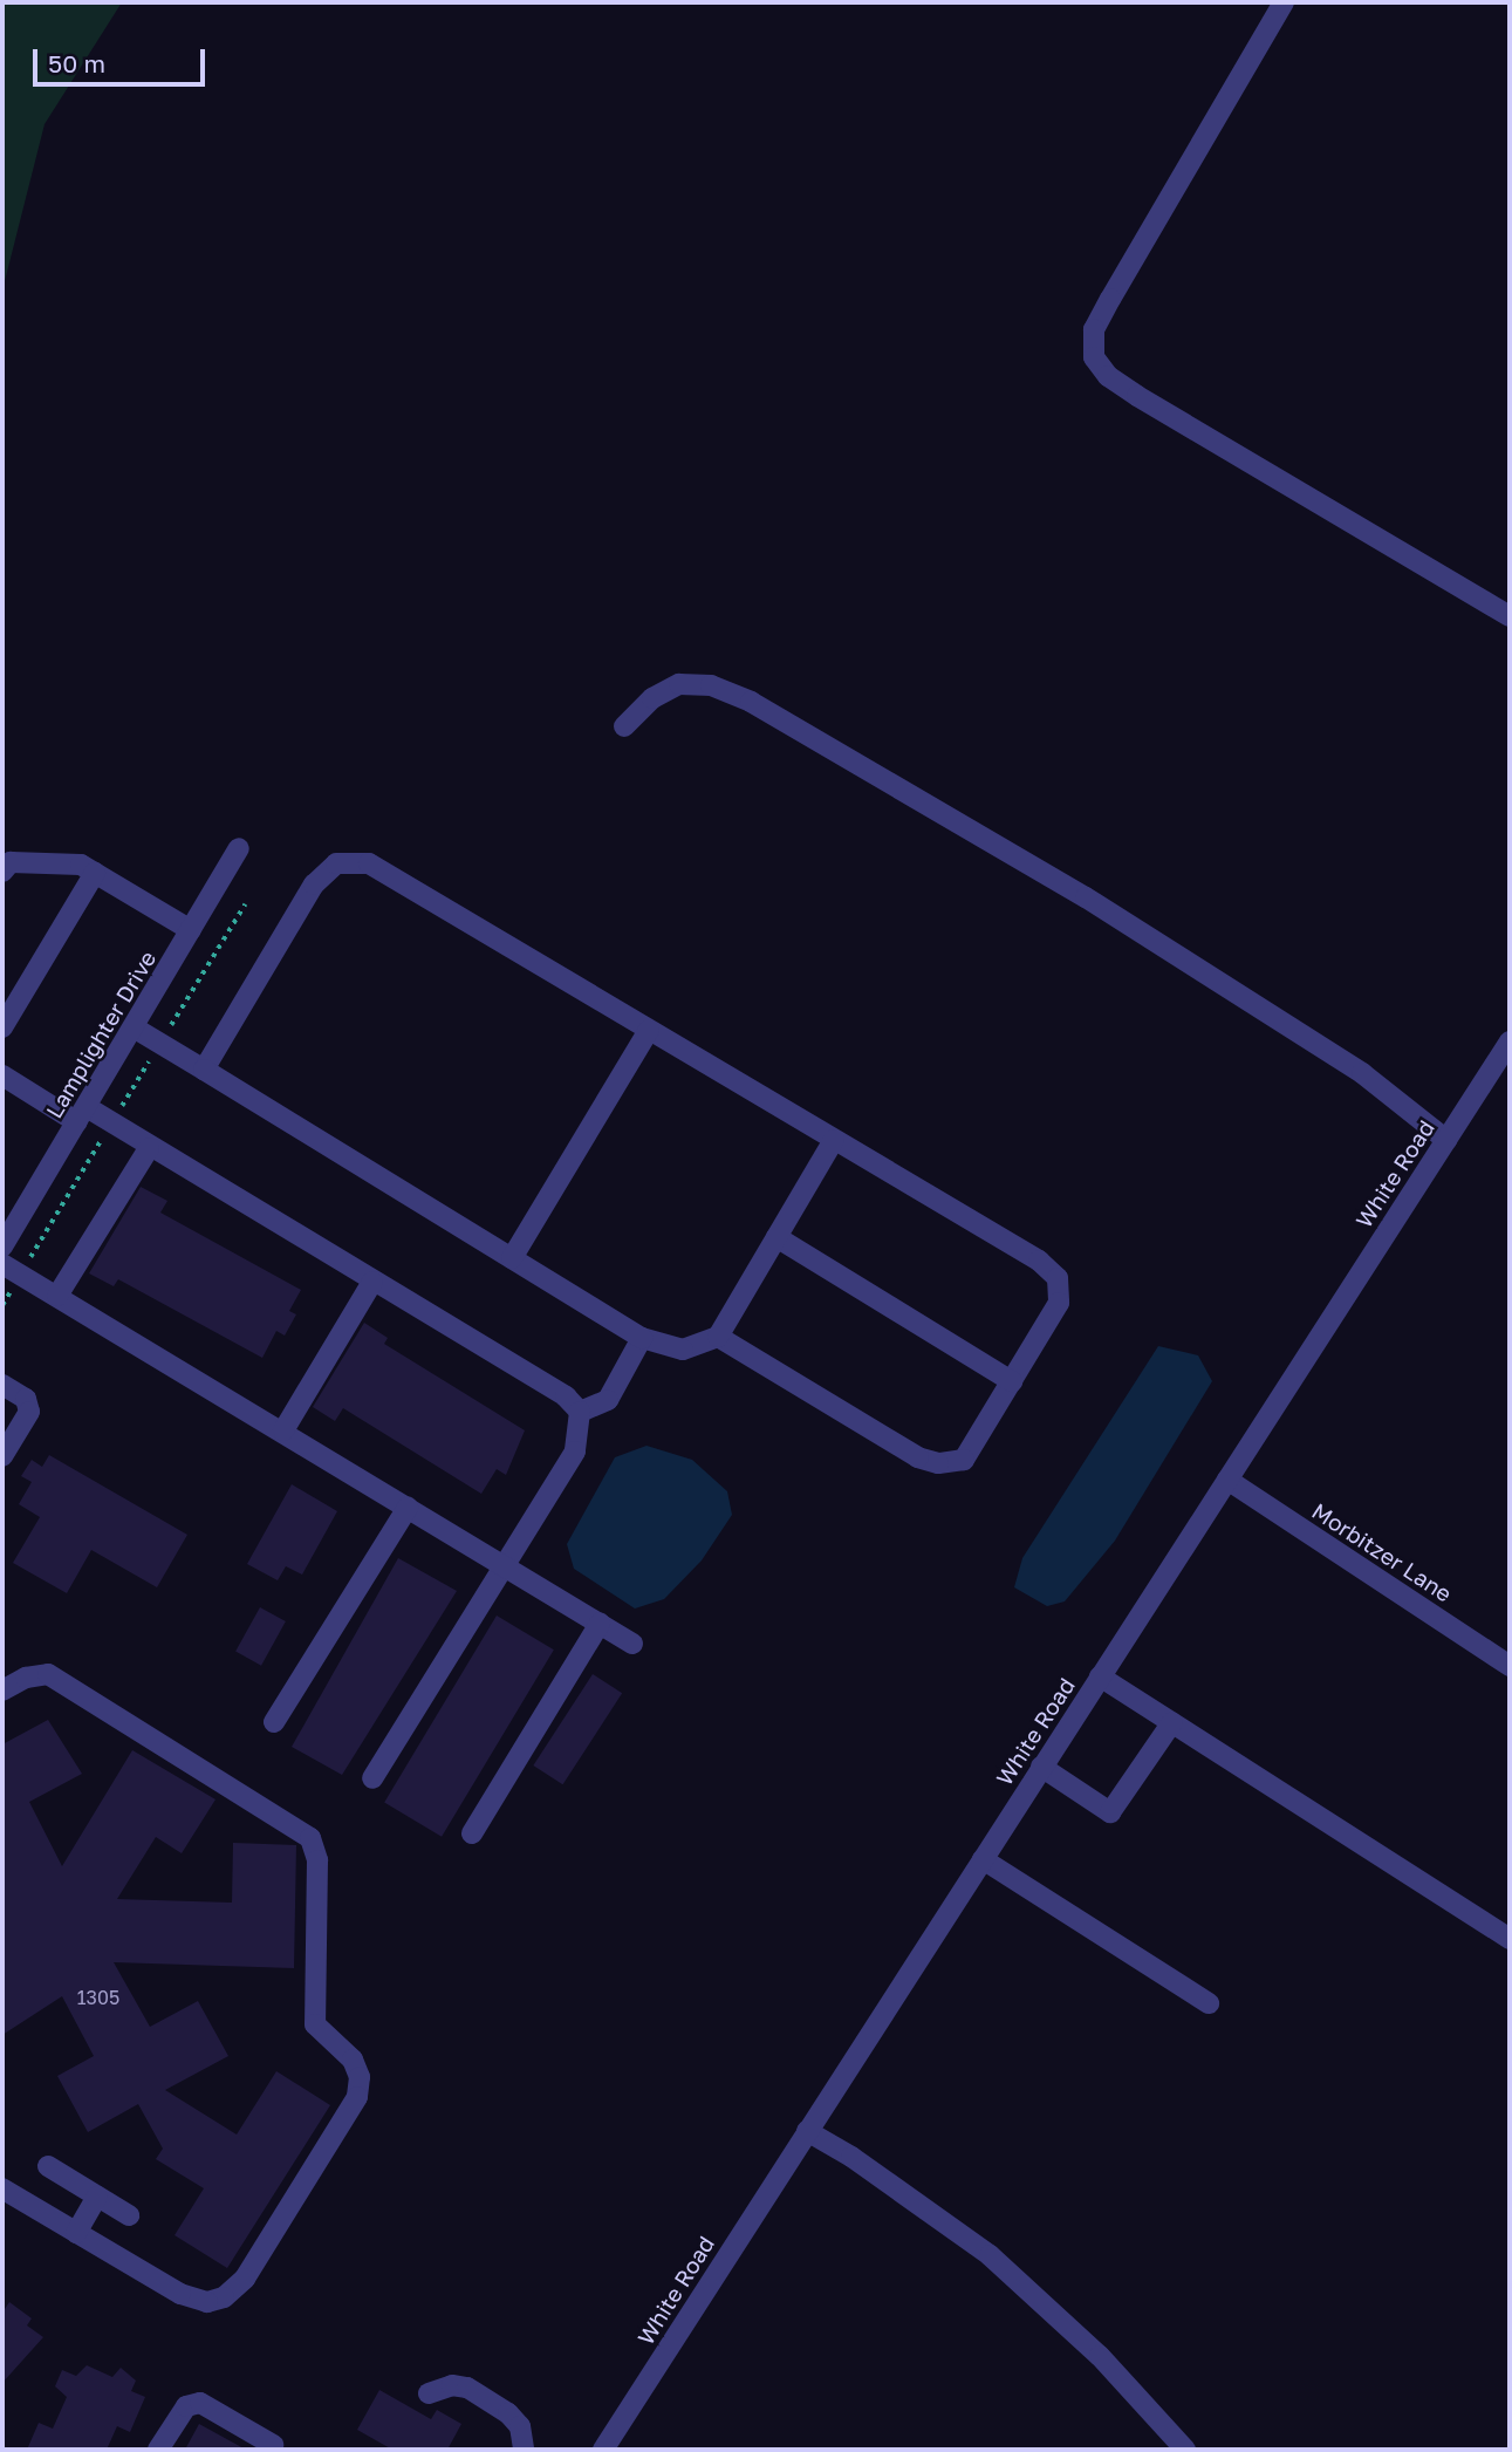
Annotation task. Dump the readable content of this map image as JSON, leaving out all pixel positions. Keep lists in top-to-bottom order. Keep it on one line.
{"streets":{"street":["Lamplighter Drive","White Road","Morbitzer Lane"]},"crossings":[["White Road","Morbitzer Lane"]],"house_numbers":["1305"],"scale_bar":"50 m"}
